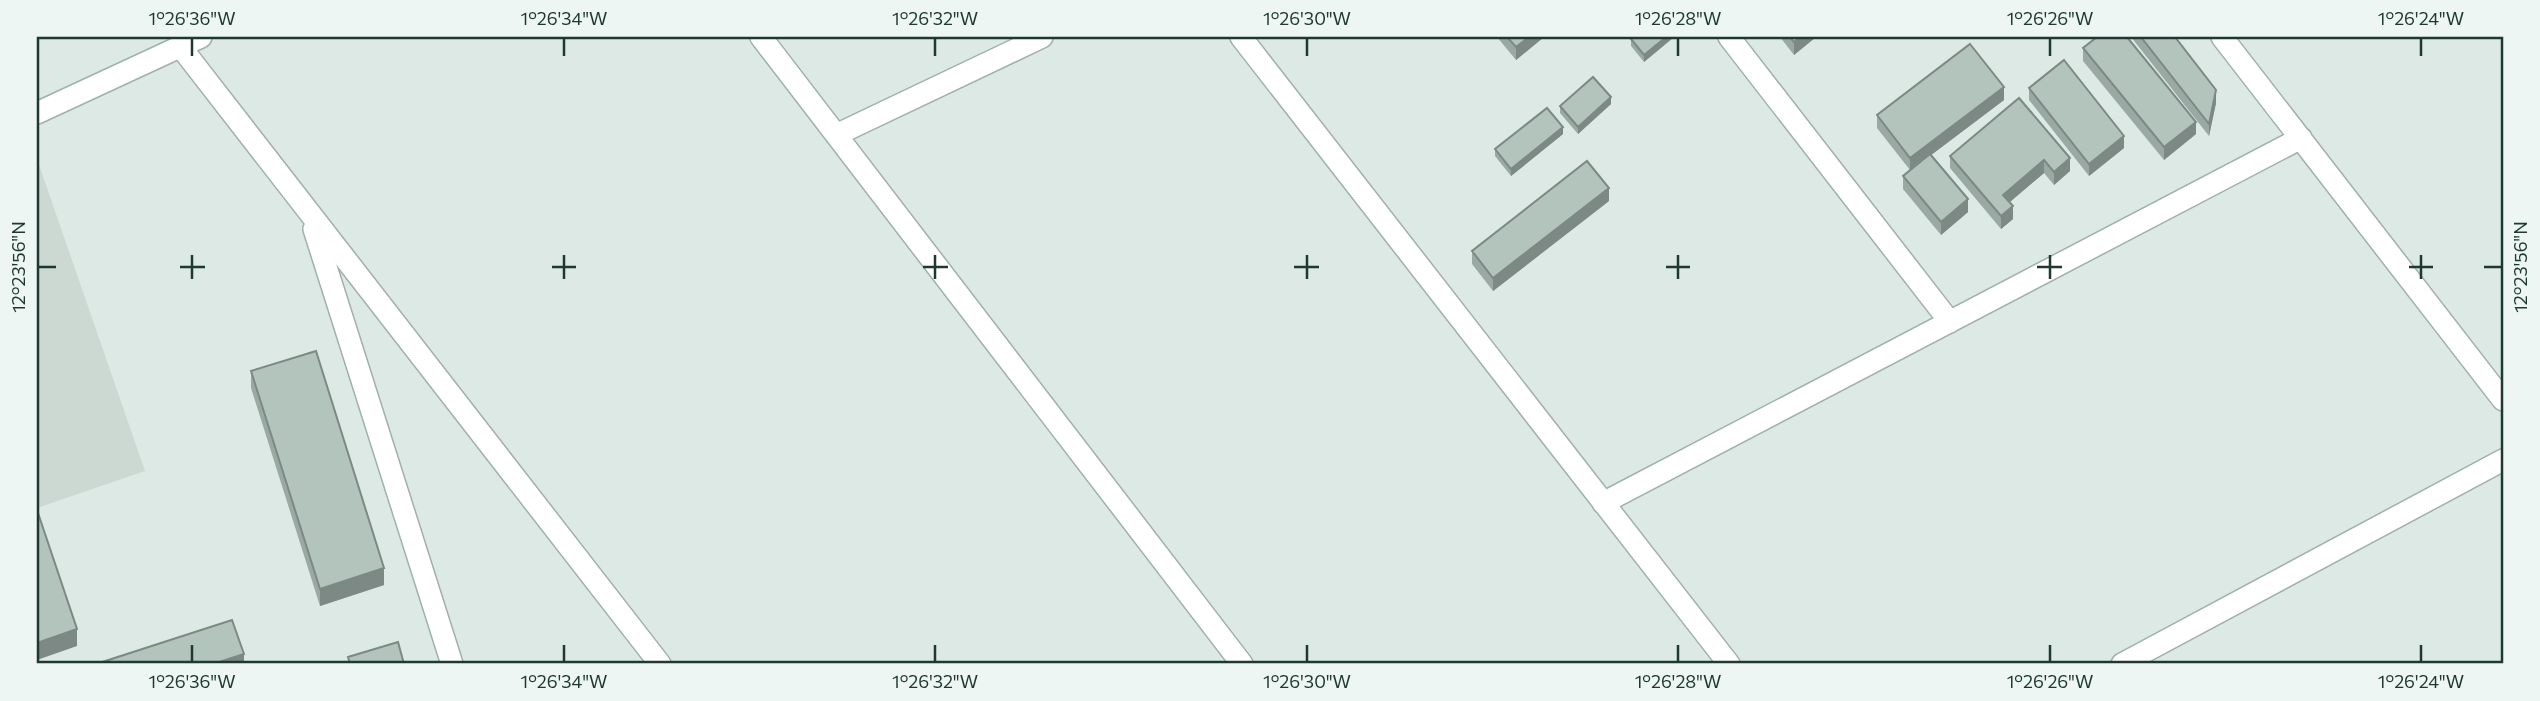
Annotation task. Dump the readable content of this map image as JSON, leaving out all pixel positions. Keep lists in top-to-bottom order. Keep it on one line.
{"coordinates":["1°26'36\"W","1°26'34\"W","1°26'32\"W","1°26'30\"W","1°26'28\"W","1°26'26\"W","1°26'24\"W","12°23'56\"N"]}
